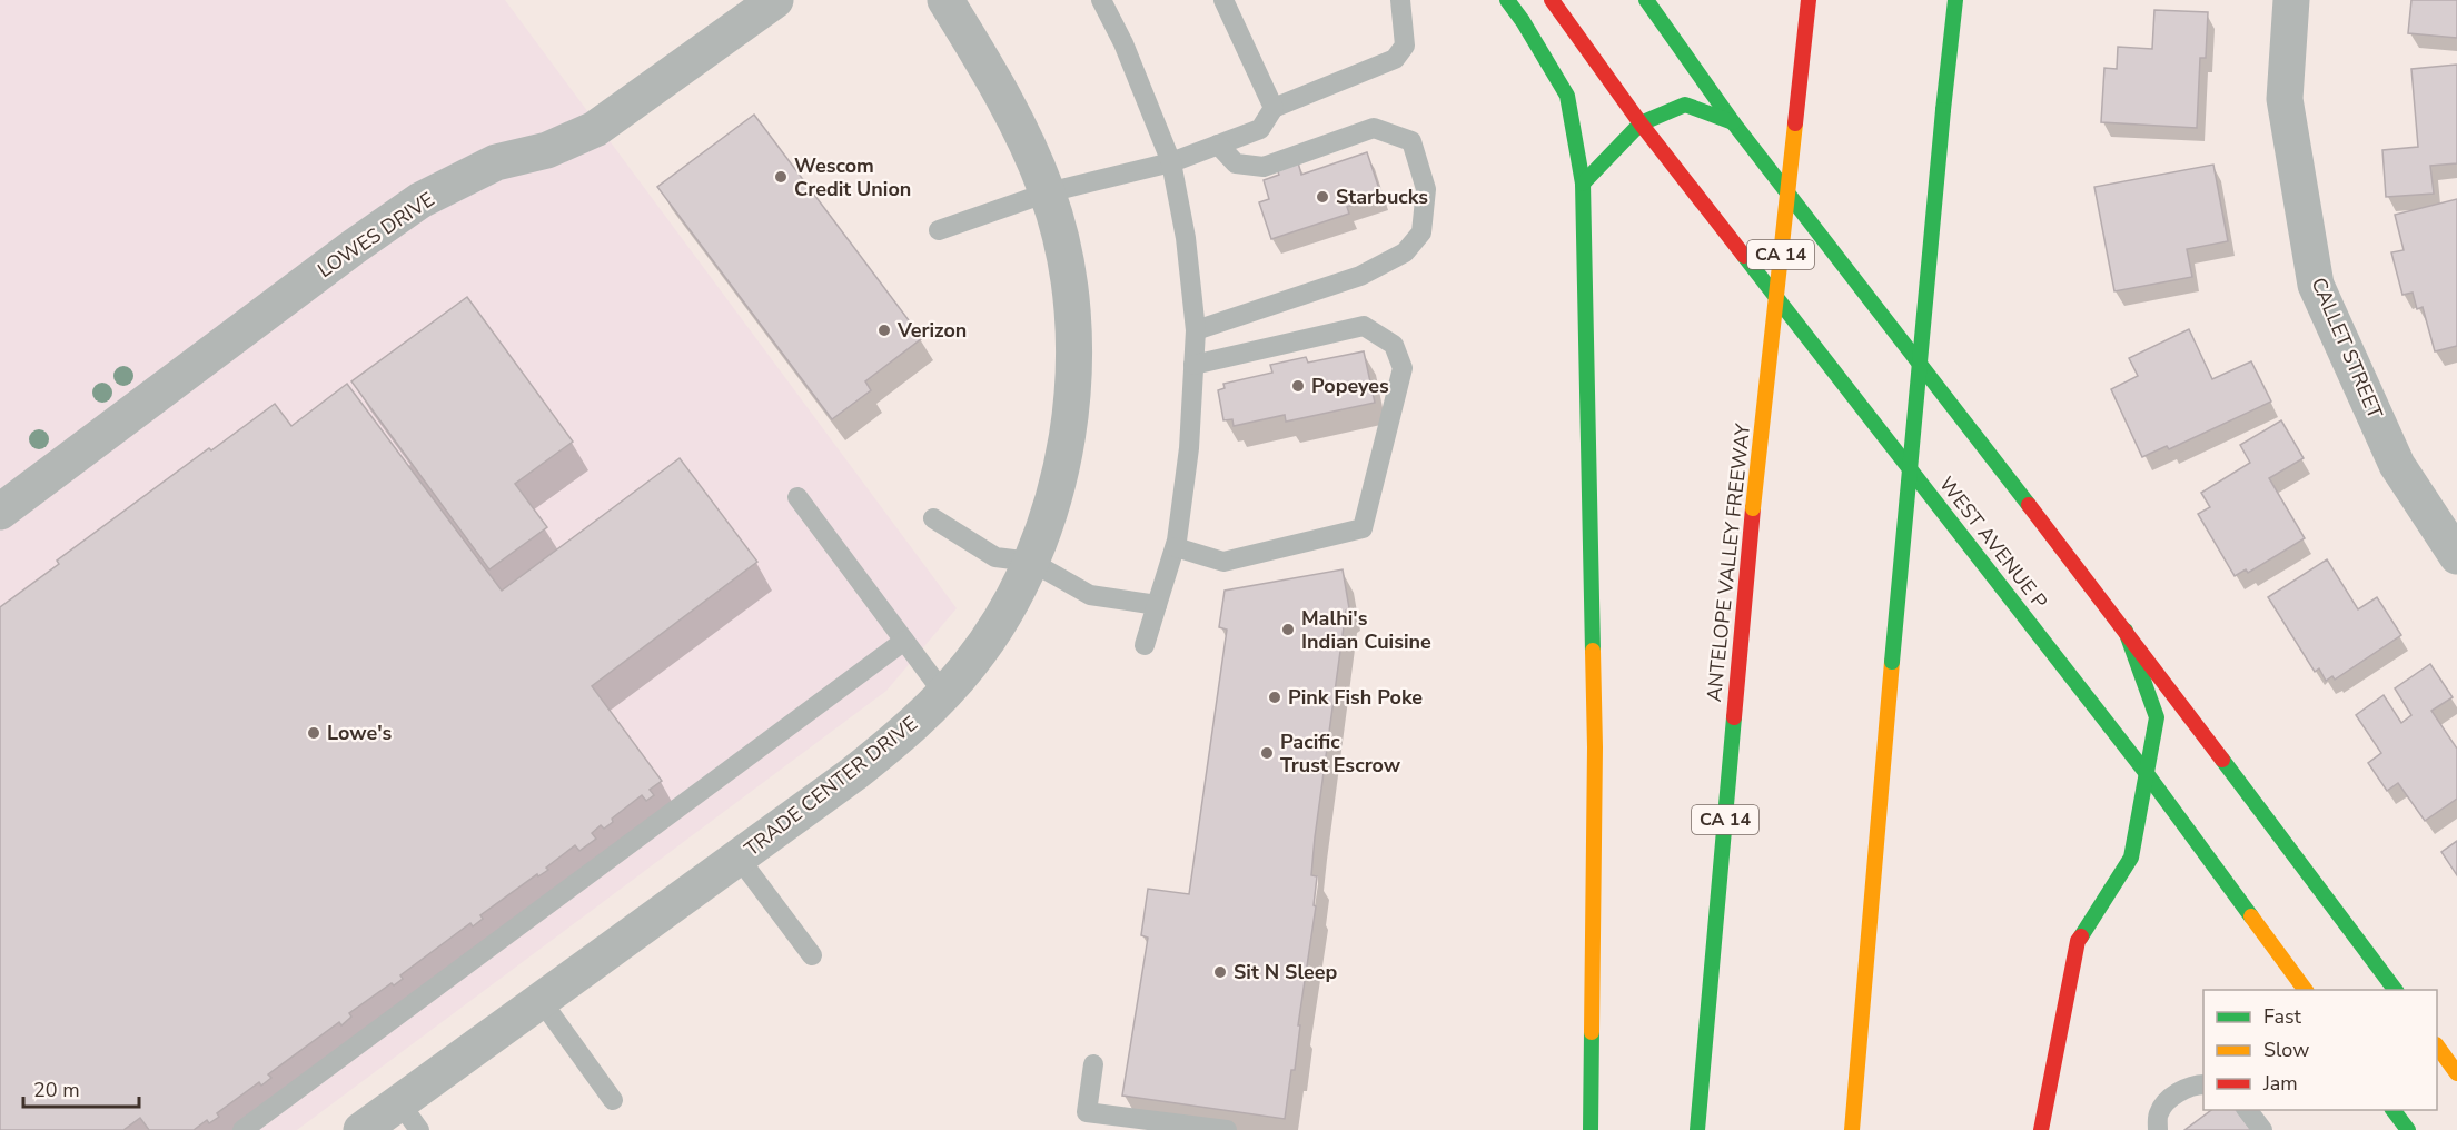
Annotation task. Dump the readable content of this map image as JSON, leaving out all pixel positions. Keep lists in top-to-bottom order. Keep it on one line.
{"streets":{"main road":["CA 14","WEST AVENUE P","ANTELOPE VALLEY FREEWAY"],"street":["LOWES DRIVE","CALLET STREET","TRADE CENTER DRIVE"]},"places":["Wescom Credit Union","Starbucks","Verizon","Popeyes","Malhi's Indian Cuisine","Pink Fish Poke","Lowe's","Pacific Trust Escrow","Sit N Sleep"],"legend":["Fast","Slow","Jam"],"scale_bar":"20 m"}
